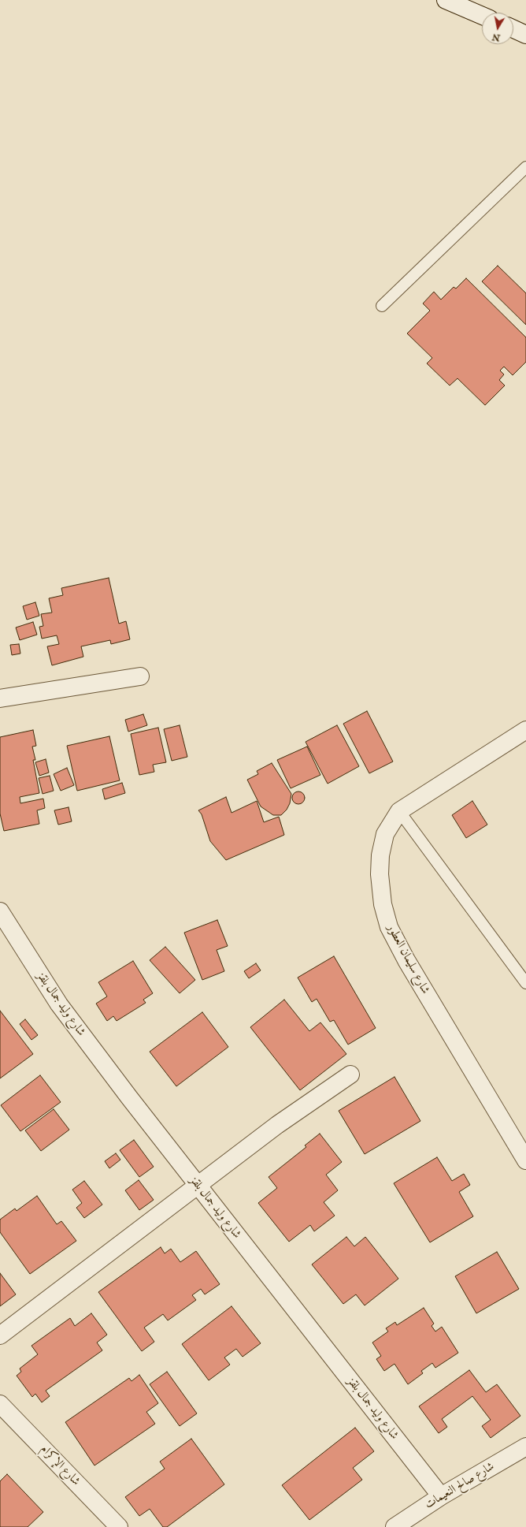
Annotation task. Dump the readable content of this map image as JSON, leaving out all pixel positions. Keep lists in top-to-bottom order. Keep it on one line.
{"streets":{"street":["شارع سليمان العطور","شارع وليد جمال بلقز","شارع الإكرام","شارع صالح النعيمات"]},"crossings":[["شارع وليد جمال بلقز","شارع صالح النعيمات"]],"north":"bottom"}
